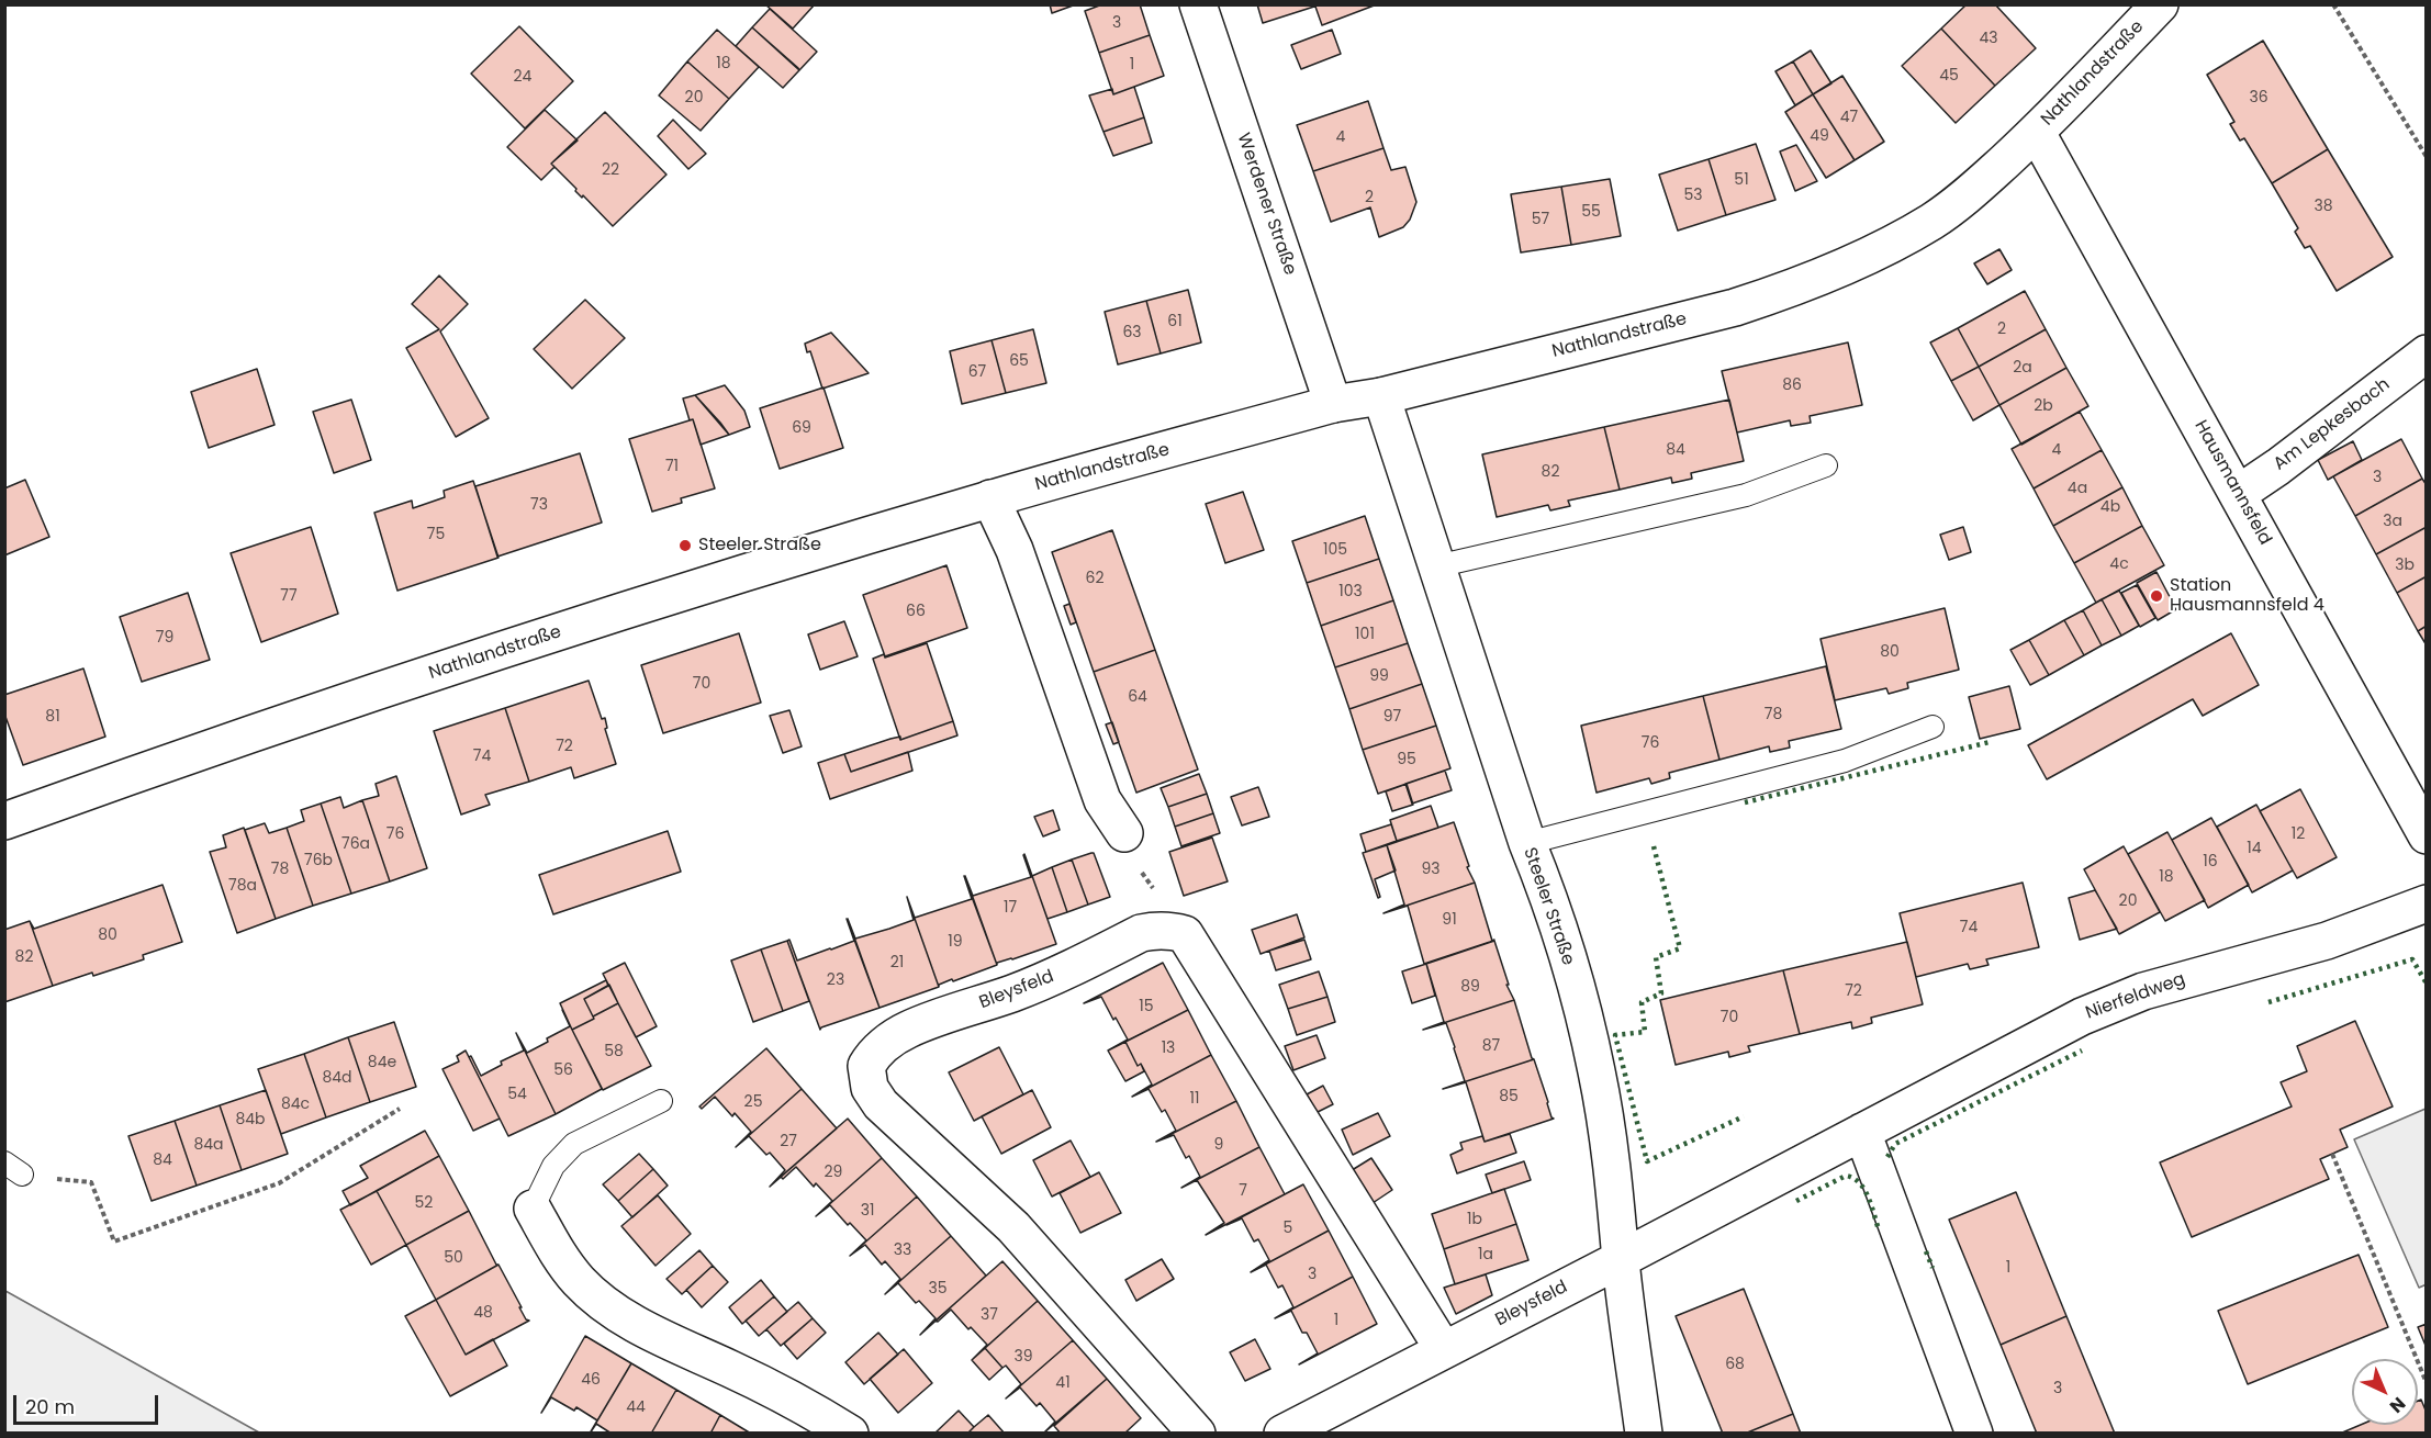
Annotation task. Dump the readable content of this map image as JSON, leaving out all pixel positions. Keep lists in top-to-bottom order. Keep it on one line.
{"streets":{"street":["Nathlandstraße","Werdener Straße","Am Lepkesbach","Hausmannsfeld","Steeler Straße","Bleysfeld","Nierfeldweg"]},"crossings":[["Nathlandstraße","Werdener Straße"],["Nathlandstraße","Hausmannsfeld"],["Nathlandstraße","Steeler Straße"],["Am Lepkesbach","Hausmannsfeld"],["Steeler Straße","Bleysfeld"],["Steeler Straße","Nierfeldweg"],["Bleysfeld","Nierfeldweg"]],"places":["Steeler Straße","Station Hausmannsfeld 4"],"house_numbers":["3","43","18","1","45","24","20","36","47","49","4","22","51","53","2","38","55","57","61","2","63","65","2a","67","86","2b","69","84","4","71","82","3","4a","73","4b","3a","75","105","4c","3b","62","103","77","66","101","79","80","99","70","64","78","81","97","76","72","74","95","76","12","76a","14","76b","16","78","93","18","78a","20","17","91","74","80","19","82","21","23","89","72","15","70","87","13","58","84e","56","84d","54","85","11","25","84c","84b","27","84a","9","84","29","7","52","31","1b","5","33","1a","50","1","3","35","48","37","1","39","68","46","41","3","44"],"scale_bar":"20 m","north":"bottom right"}
